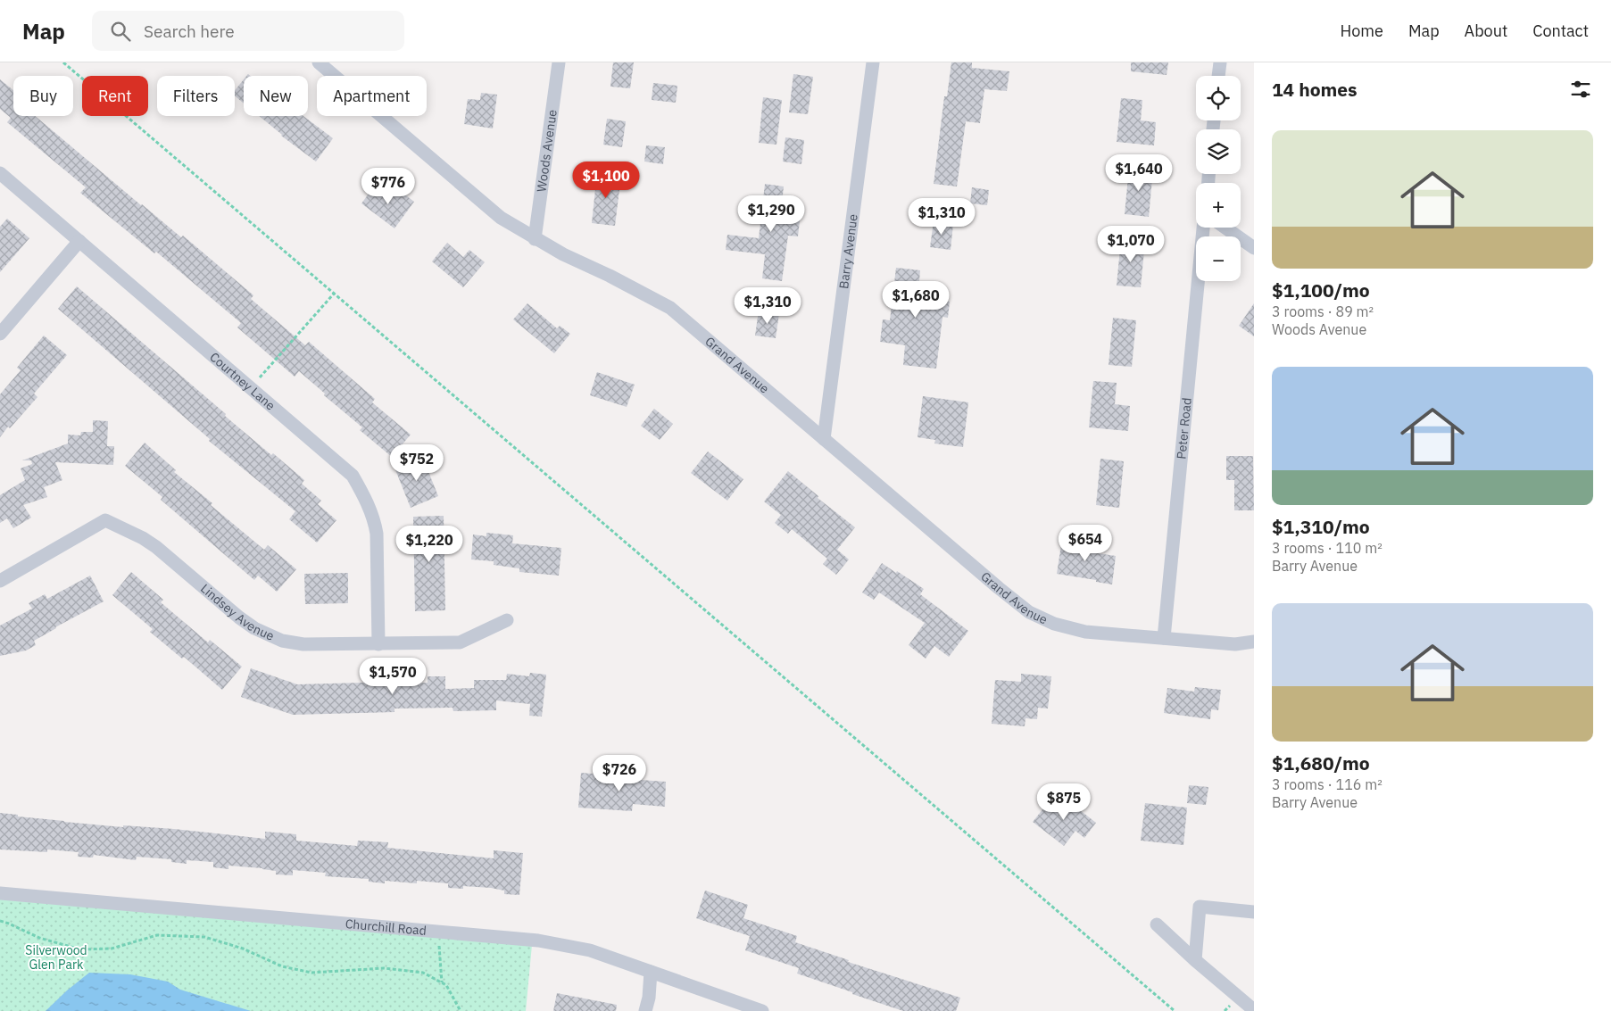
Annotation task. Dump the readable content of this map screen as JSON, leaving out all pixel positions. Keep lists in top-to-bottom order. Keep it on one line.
{"streets":{"street":["Woods Avenue","Barry Avenue","Grand Avenue","Courtney Lane","Peter Road","Lindsey Avenue","Churchill Road"]},"crossings":[["Woods Avenue","Grand Avenue"],["Barry Avenue","Grand Avenue"],["Grand Avenue","Peter Road"],["Courtney Lane","Lindsey Avenue"]],"parks":["Silverwood Glen Park"],"page":{"header":"Map","search":"Search here","nav":["Home","Map","About","Contact"],"heading":"14 homes","map_buttons":["+","−"],"chip":["Buy","Rent","Filters","New","Apartment"],"list":[{"name":"$1,100/mo","note":"3 rooms · 89 m² · Woods Avenue"},{"name":"$1,310/mo","note":"3 rooms · 110 m² · Barry Avenue"},{"name":"$1,680/mo","note":"3 rooms · 116 m² · Barry Avenue"}],"price":["$1,640","$1,100","$776","$1,290","$1,310","$1,070","$1,680","$1,310","$752","$654","$1,220","$1,570","$726","$875"]}}
